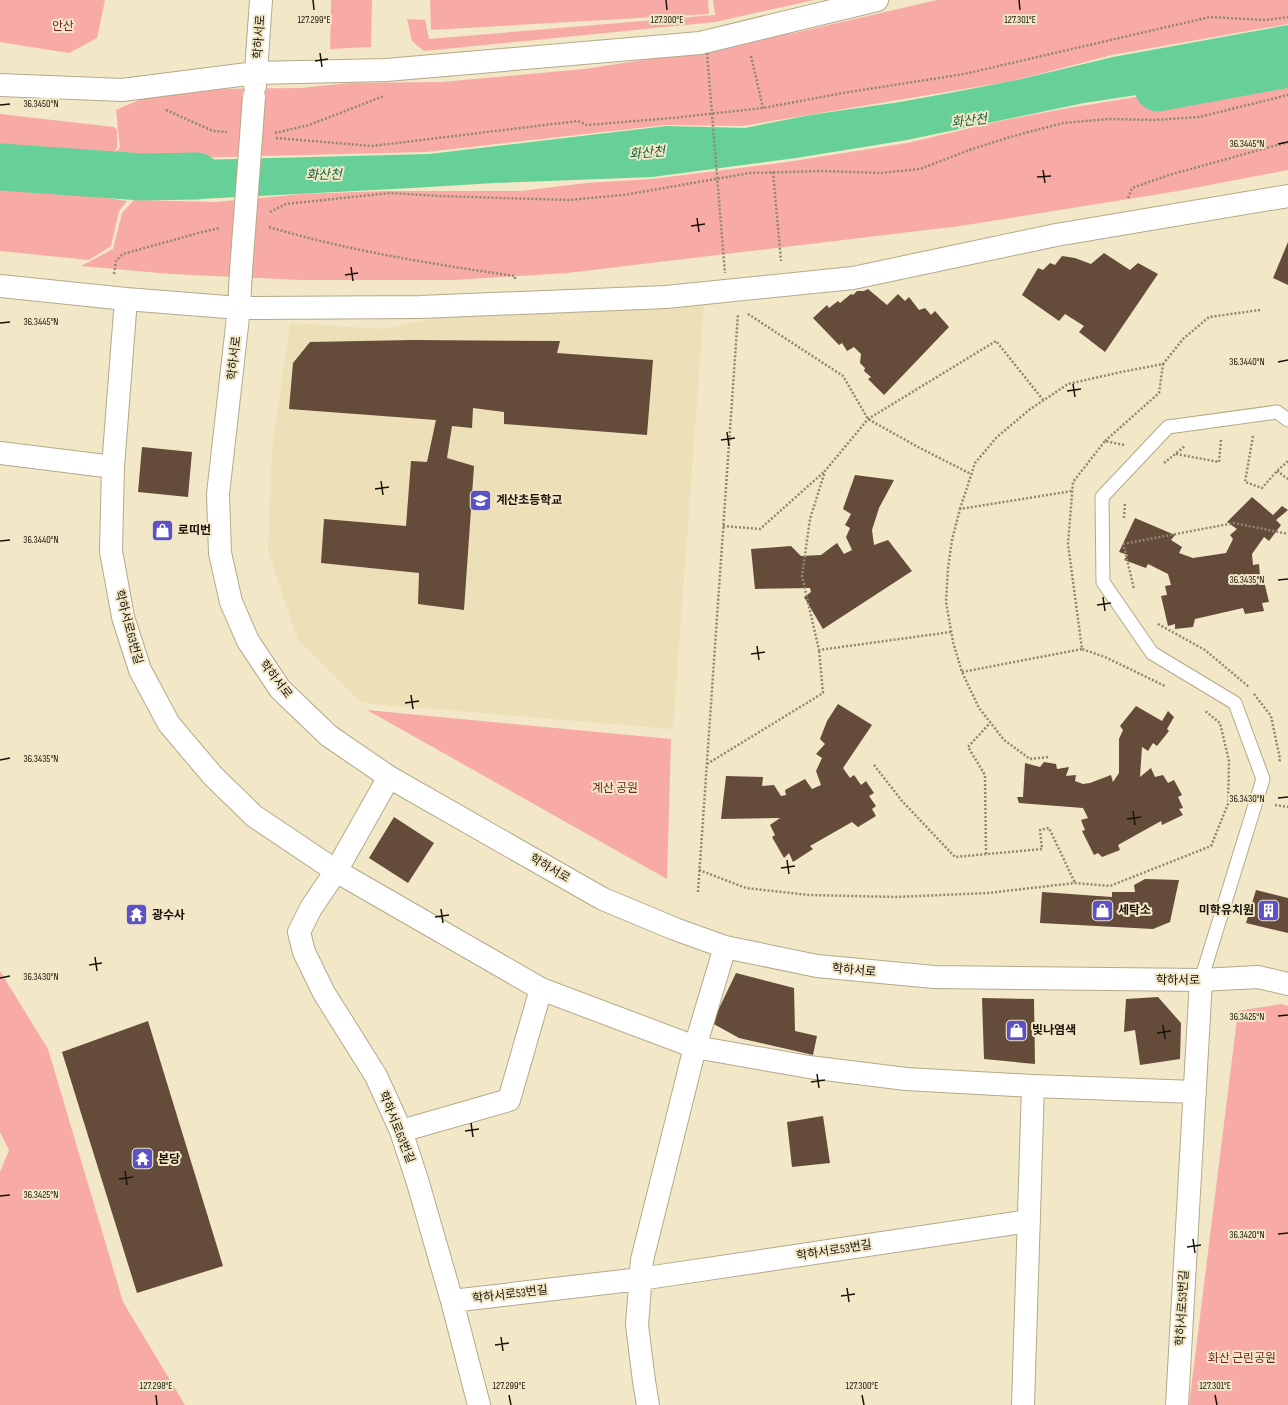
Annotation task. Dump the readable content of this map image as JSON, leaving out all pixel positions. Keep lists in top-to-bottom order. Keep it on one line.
{"streets":{"street":["학하서로","학하서로63번길","학하서로53번길"]},"crossings":[["학하서로","학하서로63번길"],["학하서로","학하서로53번길"],["학하서로63번길","학하서로53번길"]],"water":["화산천"],"parks":["안산","계산 공원","화산 근린공원"],"places":{"school or university":["계산초등학교"],"shop":["로띠번","세탁소","빛나염색"],"building":["미학유치원"],"temple":["광수사","본당"]},"coordinates":["127.299°E","127.300°E","127.301°E","36.3450°N","36.3445°N","36.3440°N","36.3435°N","36.3430°N","36.3425°N","36.3420°N","127.298°E"]}
